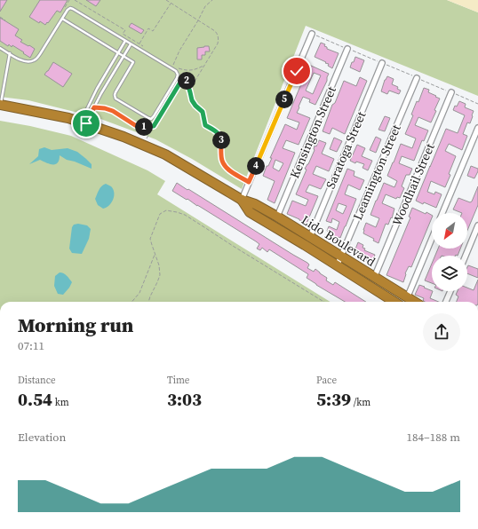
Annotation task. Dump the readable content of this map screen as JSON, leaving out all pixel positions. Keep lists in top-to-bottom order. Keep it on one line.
{"streets":{"highway":["Lido Boulevard"],"street":["Kensington Street","Saratoga Street","Leamington Street","Woodhail Street"]},"crossings":[["Kensington Street","Lido Boulevard"],["Saratoga Street","Lido Boulevard"],["Leamington Street","Lido Boulevard"],["Woodhail Street","Lido Boulevard"]],"north":"bottom left","page":{"pins":["2","5","1","3","4"],"heading":["Morning run","07:11"],"stats":[["Distance","0.54 km"],["Time","3:03"],["Pace","5:39 /km"]],"chart":["Elevation","184–188 m"]}}
